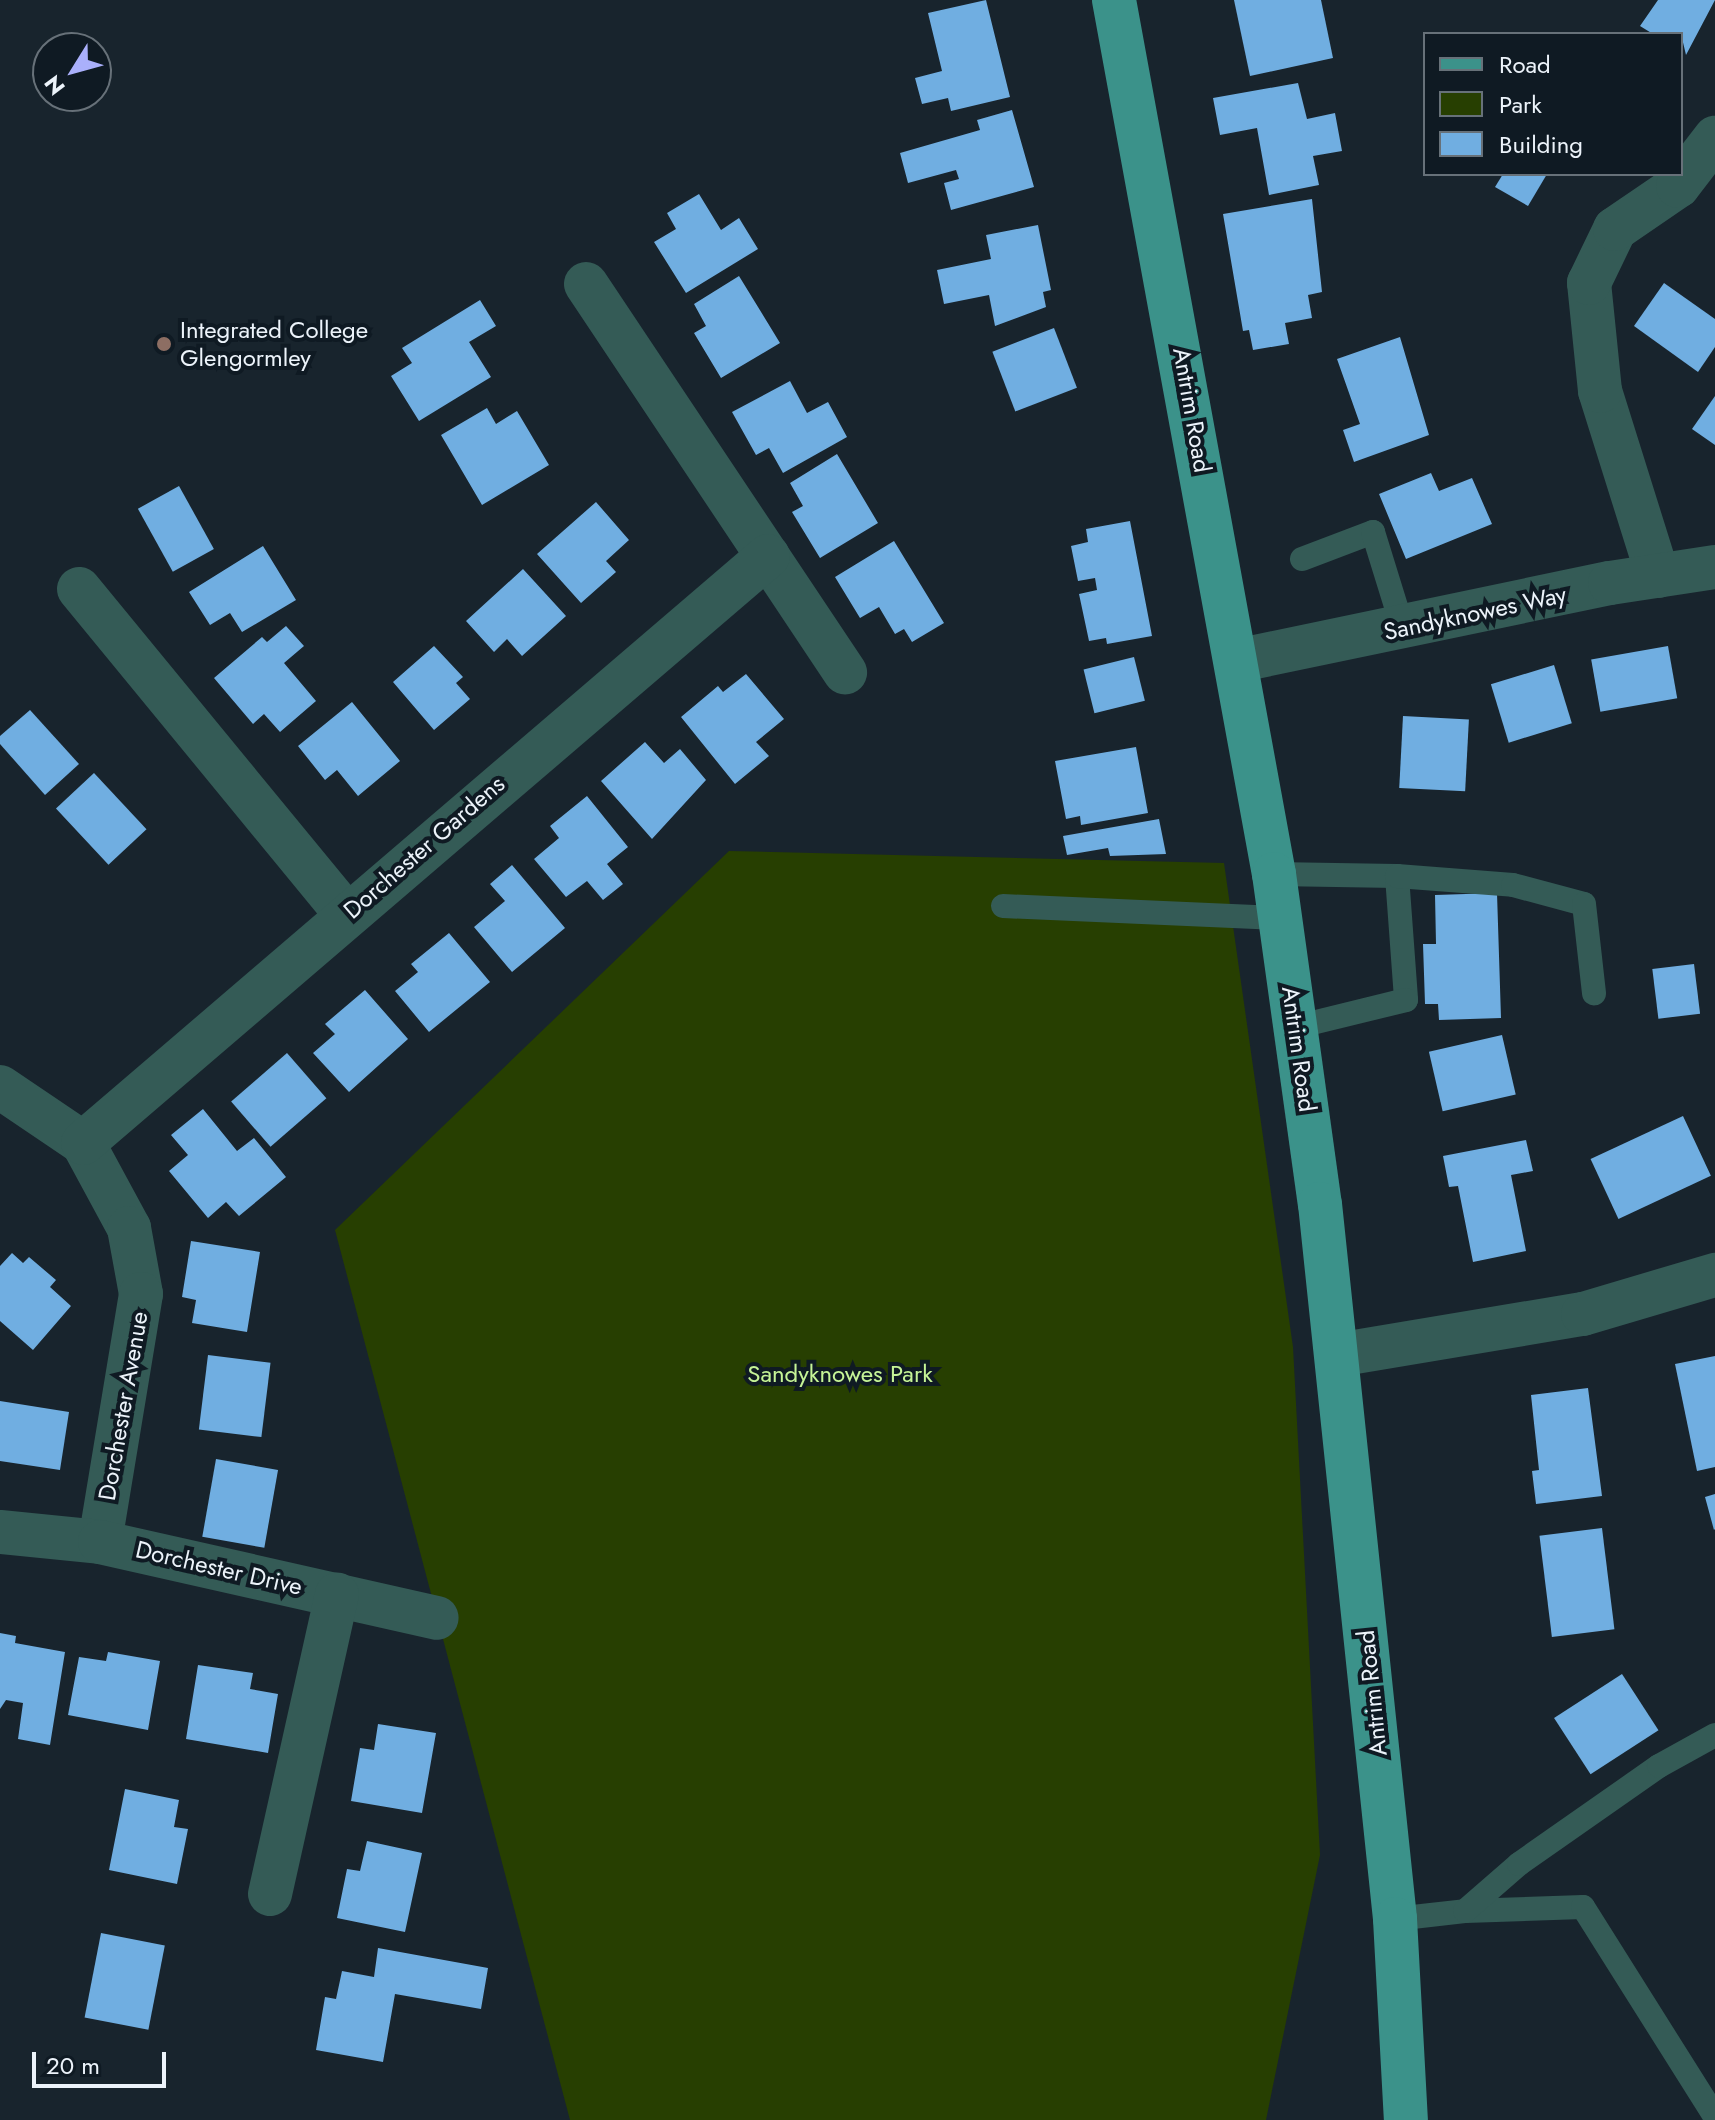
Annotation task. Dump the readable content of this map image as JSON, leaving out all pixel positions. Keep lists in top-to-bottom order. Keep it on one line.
{"streets":{"main road":["Antrim Road"],"street":["Sandyknowes Way","Dorchester Gardens","Dorchester Avenue","Dorchester Drive"]},"crossings":[["Antrim Road","Sandyknowes Way"],["Dorchester Gardens","Dorchester Avenue"],["Dorchester Avenue","Dorchester Drive"]],"parks":["Sandyknowes Park"],"places":["Integrated College Glengormley"],"legend":["Road","Park","Building"],"scale_bar":"20 m","north":"bottom left"}
